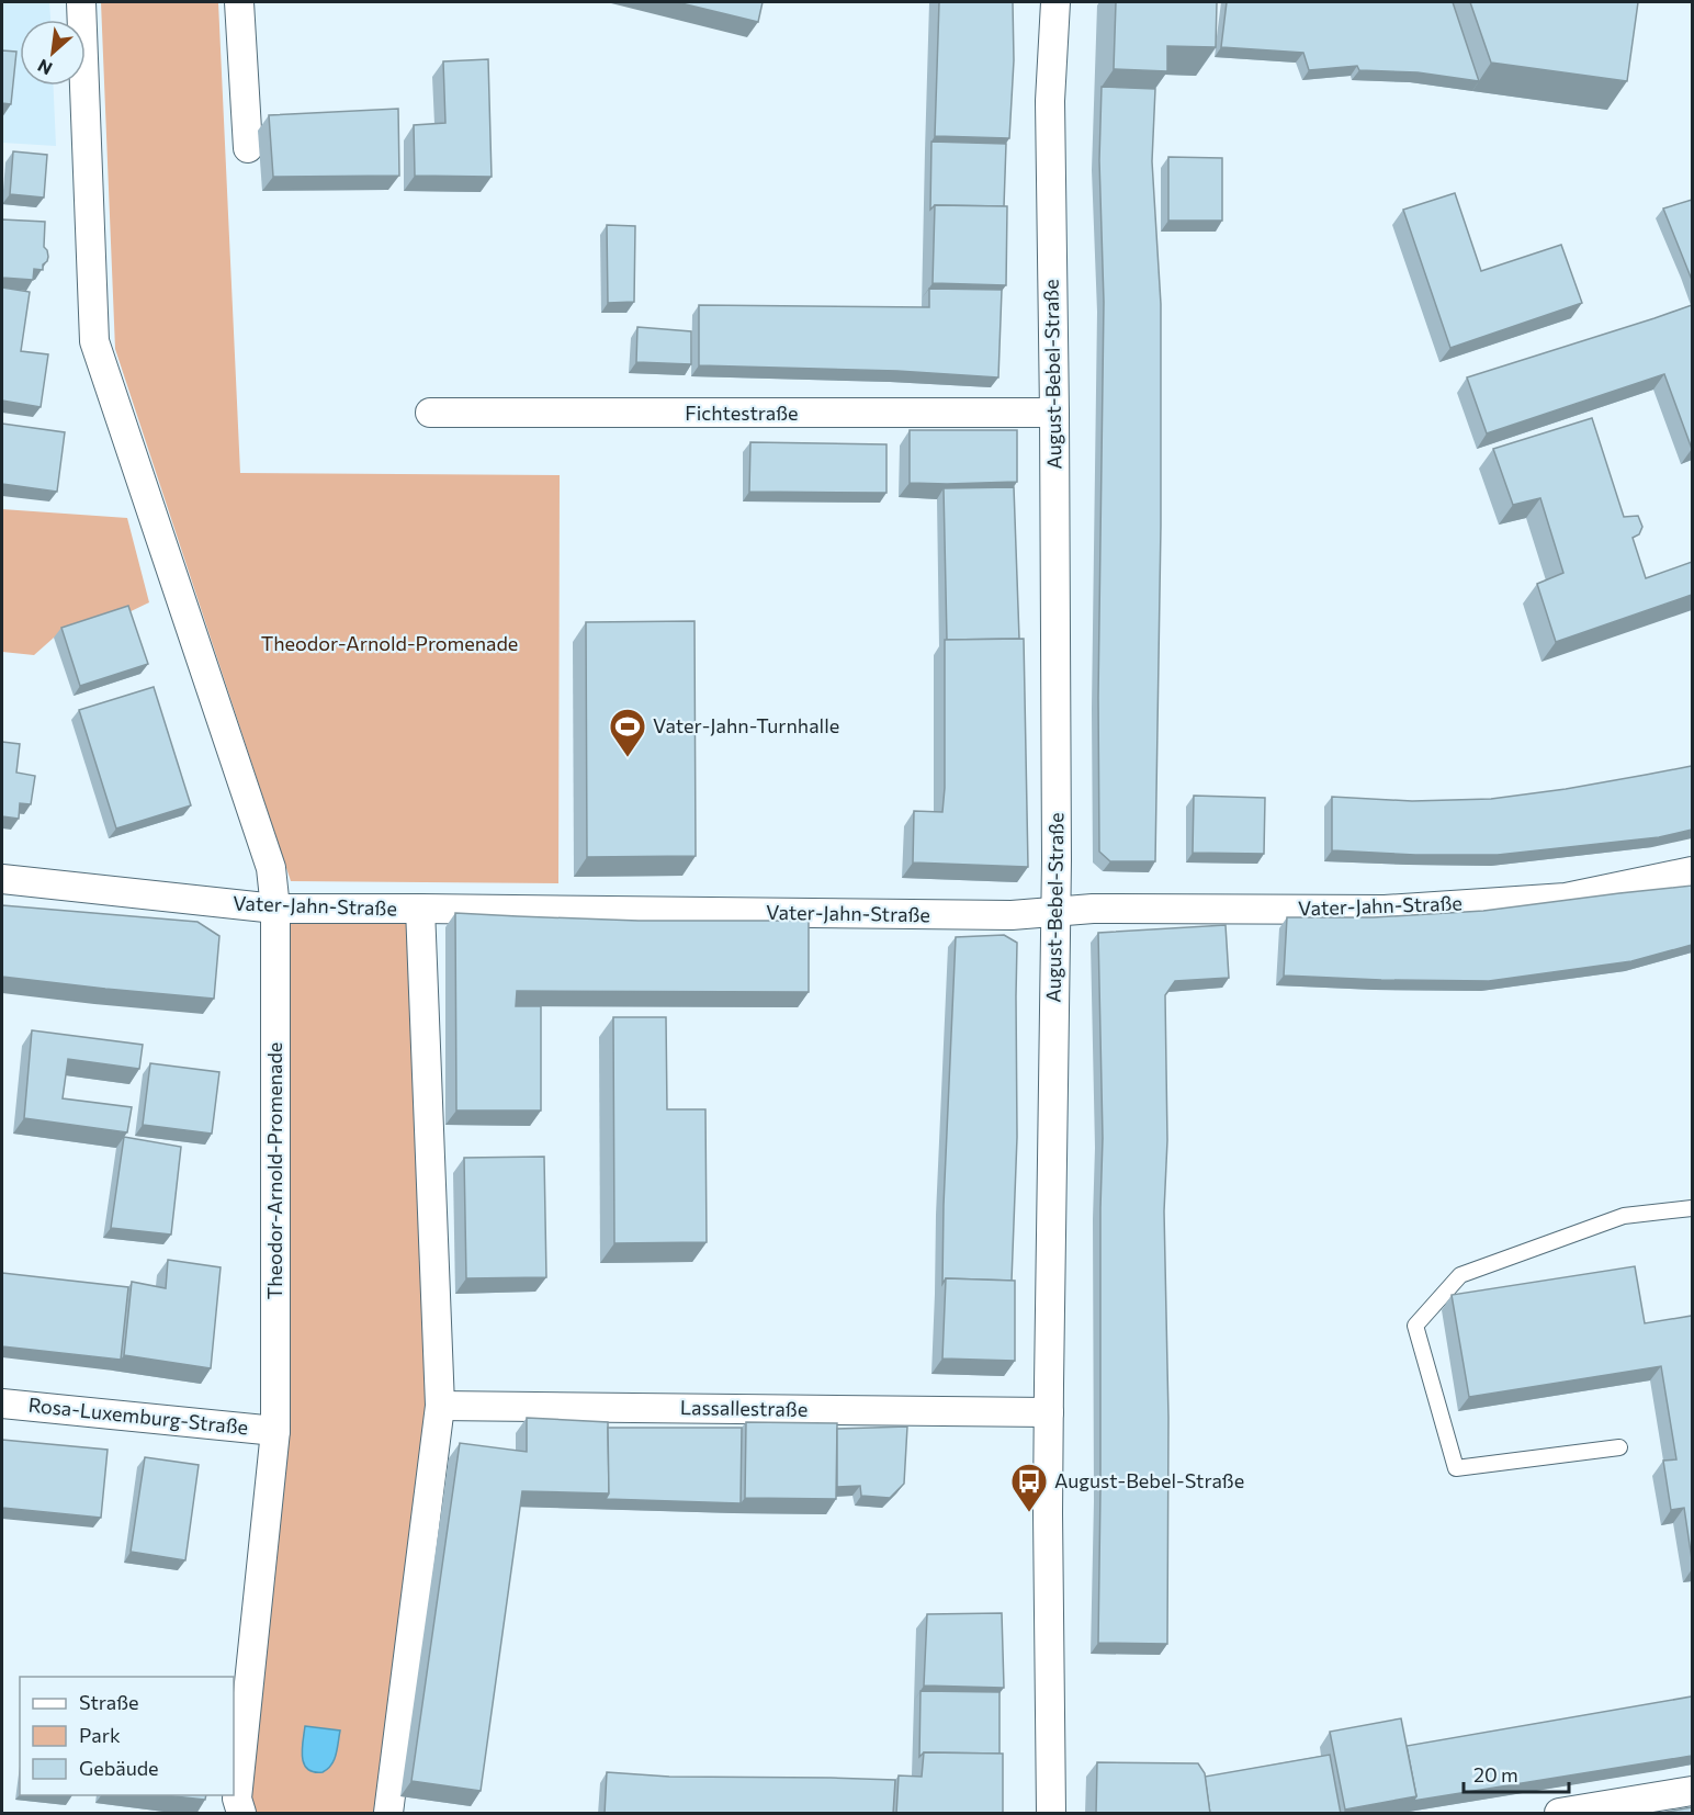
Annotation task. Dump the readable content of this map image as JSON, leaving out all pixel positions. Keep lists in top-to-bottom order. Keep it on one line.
{"streets":{"street":["August-Bebel-Straße","Fichtestraße","Vater-Jahn-Straße","Theodor-Arnold-Promenade","Lassallestraße","Rosa-Luxemburg-Straße"]},"crossings":[["August-Bebel-Straße","Fichtestraße"],["August-Bebel-Straße","Vater-Jahn-Straße"],["August-Bebel-Straße","Lassallestraße"],["Vater-Jahn-Straße","Theodor-Arnold-Promenade"],["Theodor-Arnold-Promenade","Rosa-Luxemburg-Straße"]],"parks":["Theodor-Arnold-Promenade"],"places":{"sports":["Vater-Jahn-Turnhalle"],"bus stop":["August-Bebel-Straße"]},"legend":["Straße","Park","Gebäude"],"scale_bar":"20 m","north":"bottom left"}
